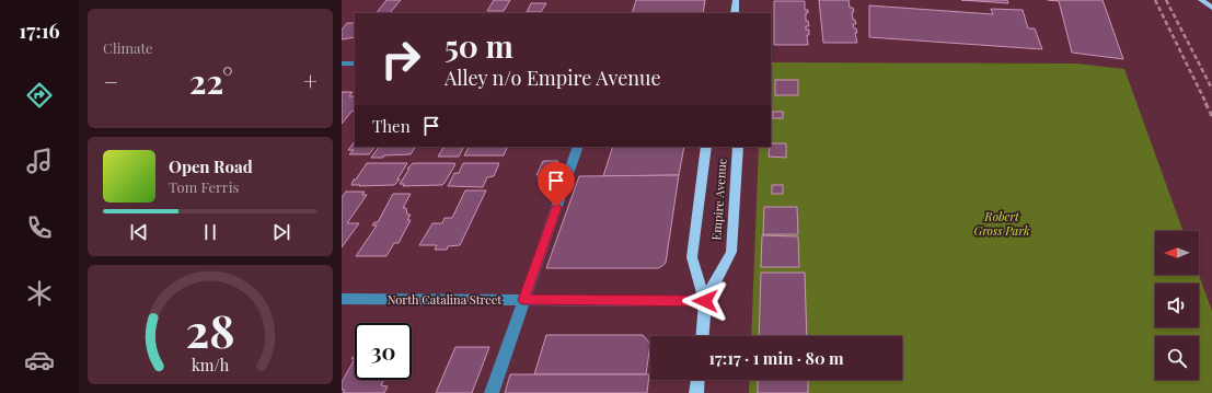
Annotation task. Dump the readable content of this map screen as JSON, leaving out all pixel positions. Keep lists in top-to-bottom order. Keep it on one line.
{"streets":{"main road":["Empire Avenue"],"street":["North Catalina Street"]},"crossings":[["Empire Avenue","North Catalina Street"]],"parks":["Robert Gross Park"],"north":"left","page":{"tabs":"17:16","tile":"Climate","turn":["50 m","Alley n/o Empire Avenue"],"heat":["−","22°","+"],"then":"Then","song":["Open Road","Tom Ferris"],"limit":"30","trip":"17:17 · 1 min · 80 m","gauge":["28","km/h"]}}
